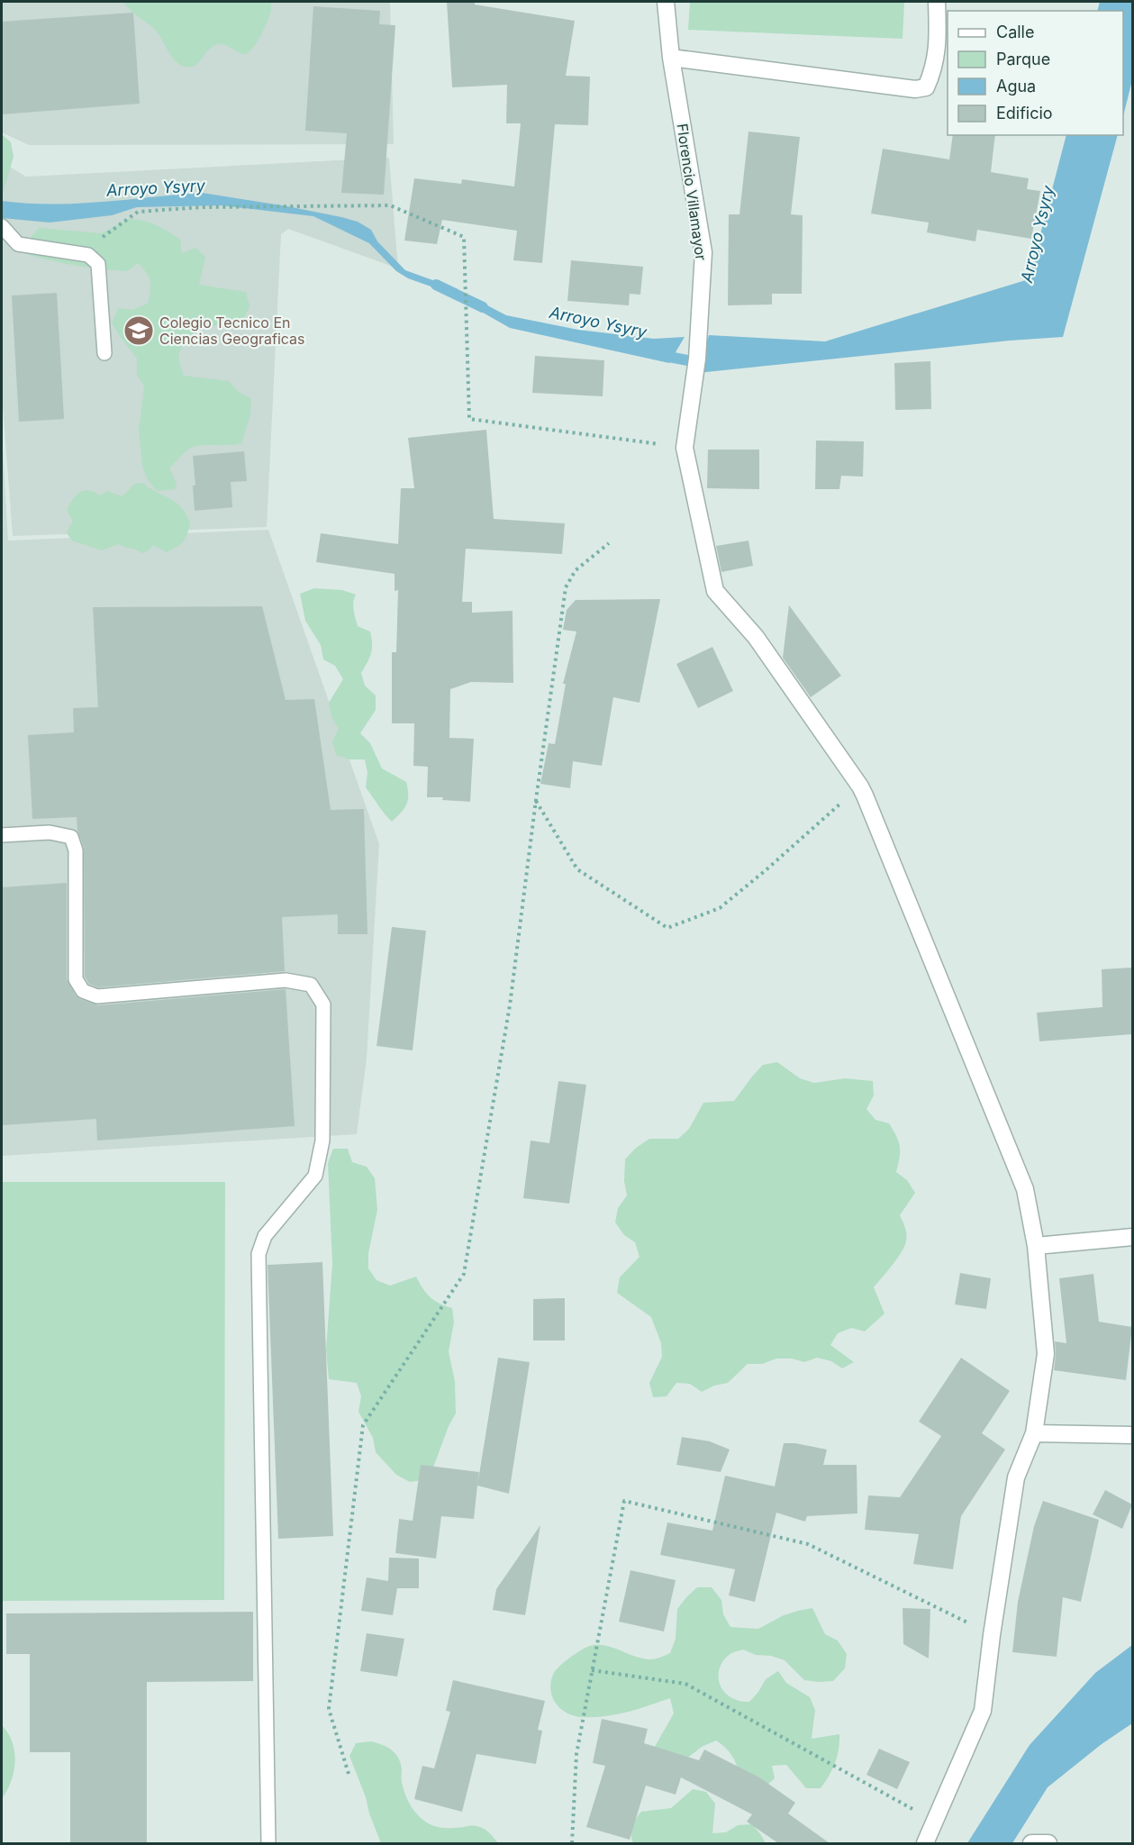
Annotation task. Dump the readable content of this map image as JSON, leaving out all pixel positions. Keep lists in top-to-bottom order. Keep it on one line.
{"streets":{"street":["Florencio Villamayor"]},"water":["Arroyo Ysyry"],"places":{"school or university":["Colegio Tecnico En Ciencias Geograficas"]},"legend":["Calle","Parque","Agua","Edificio"]}
